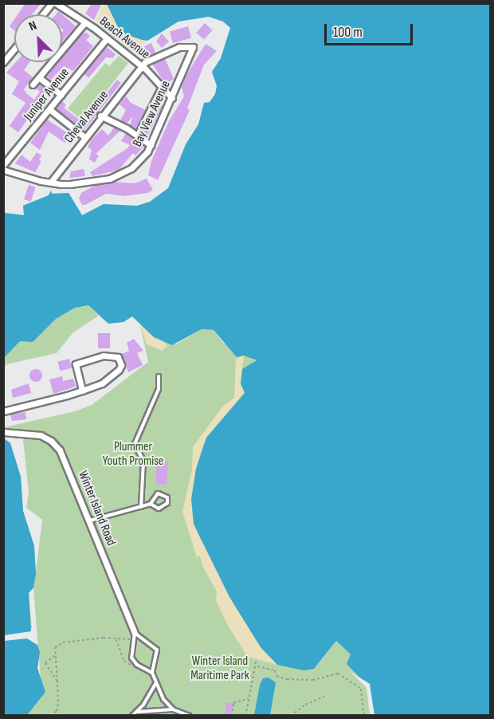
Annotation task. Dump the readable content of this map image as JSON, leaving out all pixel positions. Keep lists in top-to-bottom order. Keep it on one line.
{"streets":{"street":["Beach Avenue","Juniper Avenue","Bay View Avenue","Cheval Avenue","Winter Island Road"]},"crossings":[["Beach Avenue","Juniper Avenue"],["Beach Avenue","Bay View Avenue"],["Beach Avenue","Cheval Avenue"],["Bay View Avenue","Cheval Avenue"]],"parks":["Plummer Youth Promise","Winter Island Maritime Park"],"scale_bar":"100 m","north":"top left"}
